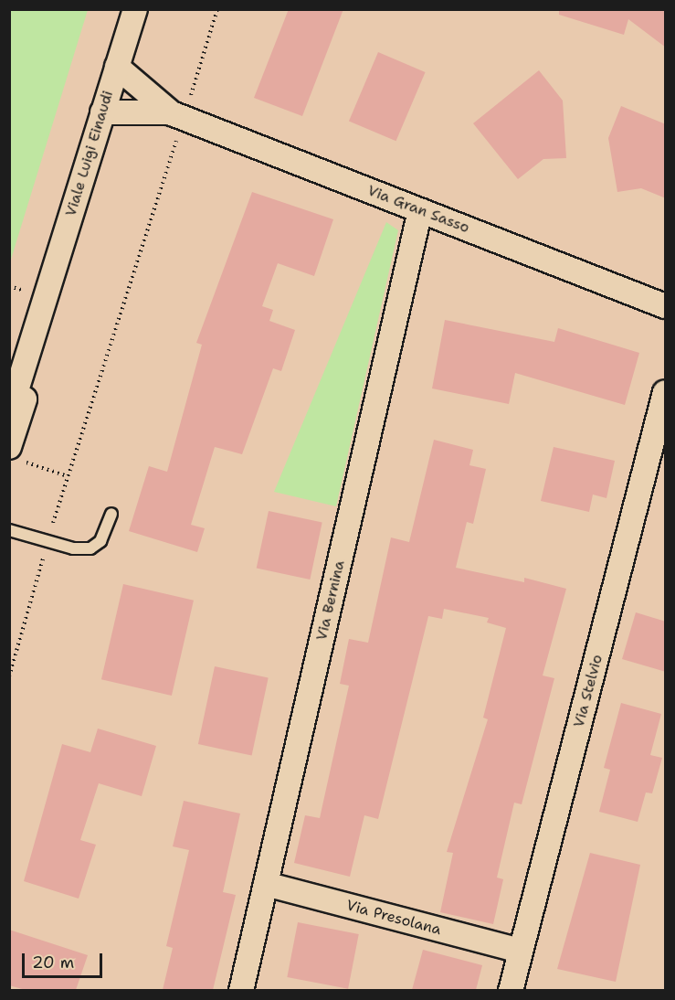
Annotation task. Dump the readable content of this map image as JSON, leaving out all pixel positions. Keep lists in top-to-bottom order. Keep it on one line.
{"streets":{"street":["Viale Luigi Einaudi","Via Gran Sasso","Via Bernina","Via Stelvio","Via Presolana"]},"crossings":[["Viale Luigi Einaudi","Via Gran Sasso"],["Via Gran Sasso","Via Bernina"],["Via Bernina","Via Presolana"],["Via Stelvio","Via Presolana"]],"scale_bar":"20 m"}
